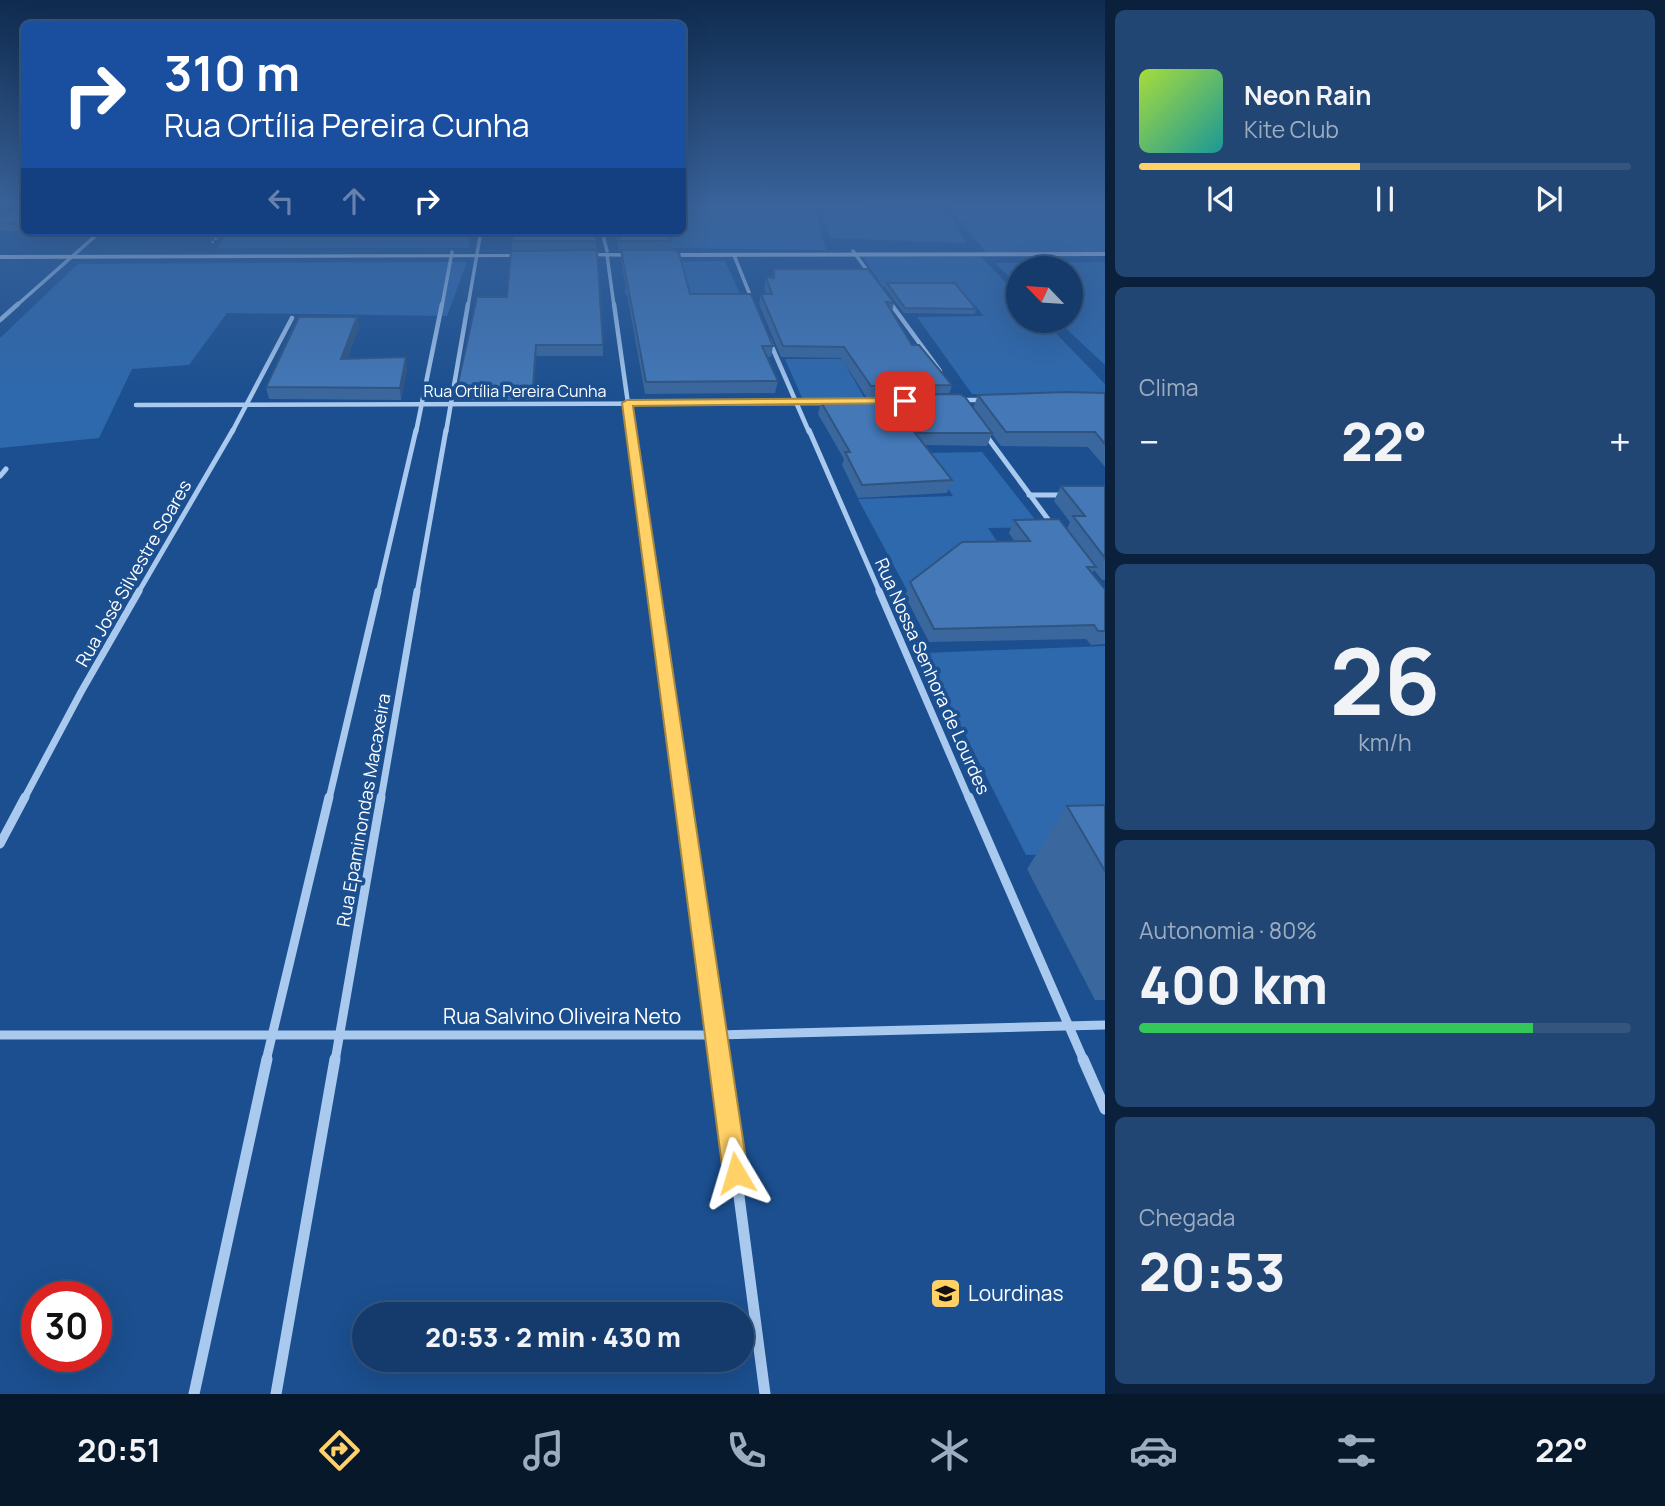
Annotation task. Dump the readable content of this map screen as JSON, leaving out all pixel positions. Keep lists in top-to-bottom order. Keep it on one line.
{"streets":{"street":["Rua Ortília Pereira Cunha","Rua José Silvestre Soares","Rua Nossa Senhora de Lourdes","Rua Epaminondas Macaxeira","Rua Salvino Oliveira Neto"]},"crossings":[["Rua Ortília Pereira Cunha","Rua José Silvestre Soares"],["Rua Ortília Pereira Cunha","Rua Nossa Senhora de Lourdes"],["Rua Ortília Pereira Cunha","Rua Epaminondas Macaxeira"],["Rua Nossa Senhora de Lourdes","Rua Salvino Oliveira Neto"],["Rua Epaminondas Macaxeira","Rua Salvino Oliveira Neto"]],"places":{"school or university":["Lourdinas"]},"north":"top left","page":{"turn":["310 m","Rua Ortília Pereira Cunha"],"song":["Neon Rain","Kite Club"],"tile":["Clima",["26","km/h"],["Autonomia · 80%","400 km"],["Chegada","20:53"]],"heat":["−","22°","+"],"limit":"30","trip":"20:53 · 2 min · 430 m","tabs":["20:51","22°"]}}
